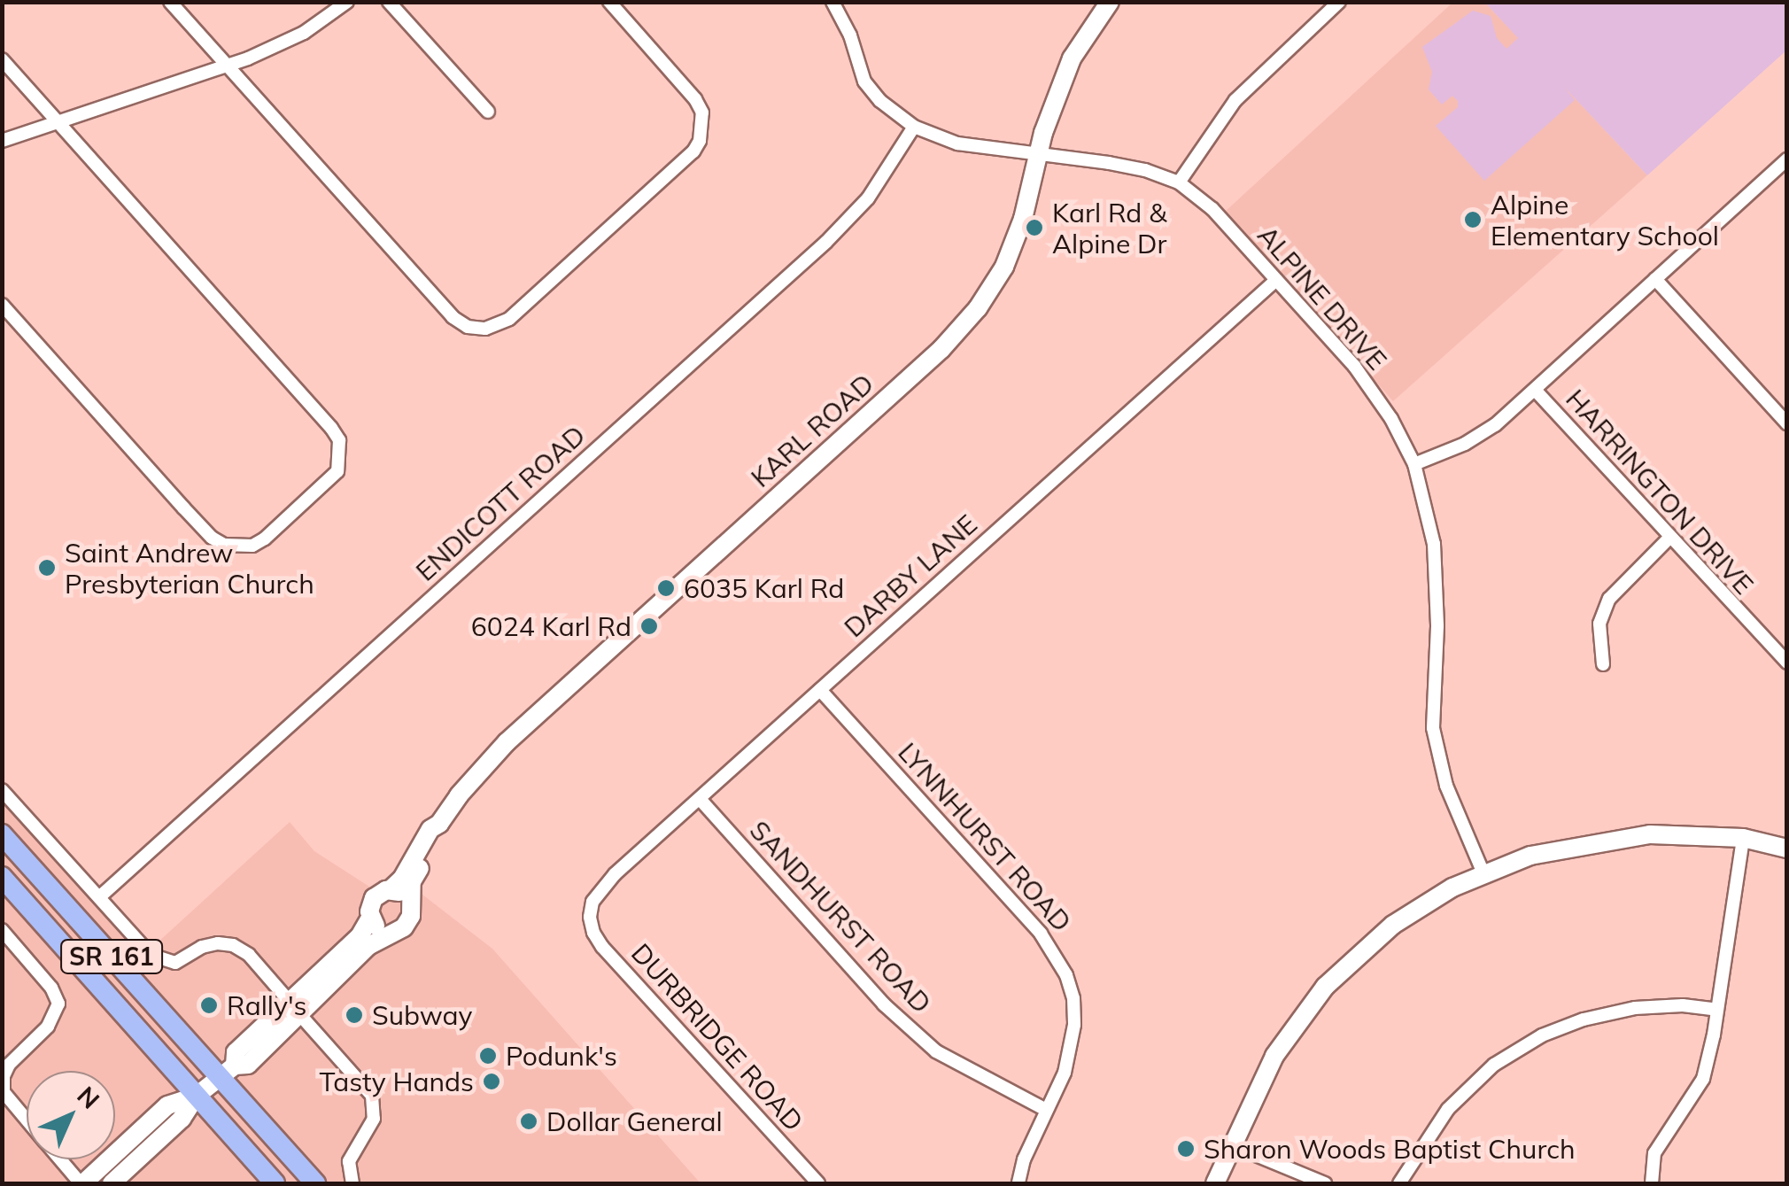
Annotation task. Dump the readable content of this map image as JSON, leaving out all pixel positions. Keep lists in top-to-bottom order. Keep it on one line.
{"streets":{"main road":["SR 161"],"street":["ALPINE DRIVE","KARL ROAD","HARRINGTON DRIVE","ENDICOTT ROAD","DARBY LANE","LYNNHURST ROAD","SANDHURST ROAD","DURBRIDGE ROAD"]},"crossings":[["ALPINE DRIVE","KARL ROAD"],["ALPINE DRIVE","ENDICOTT ROAD"],["ALPINE DRIVE","DARBY LANE"],["DARBY LANE","LYNNHURST ROAD"],["DARBY LANE","SANDHURST ROAD"],["DARBY LANE","DURBRIDGE ROAD"],["LYNNHURST ROAD","SANDHURST ROAD"]],"places":["Alpine Elementary School","Karl Rd & Alpine Dr","Saint Andrew Presbyterian Church","6035 Karl Rd","6024 Karl Rd","Rally's","Subway","Podunk's","Tasty Hands","Dollar General","Sharon Woods Baptist Church"],"north":"top right"}
